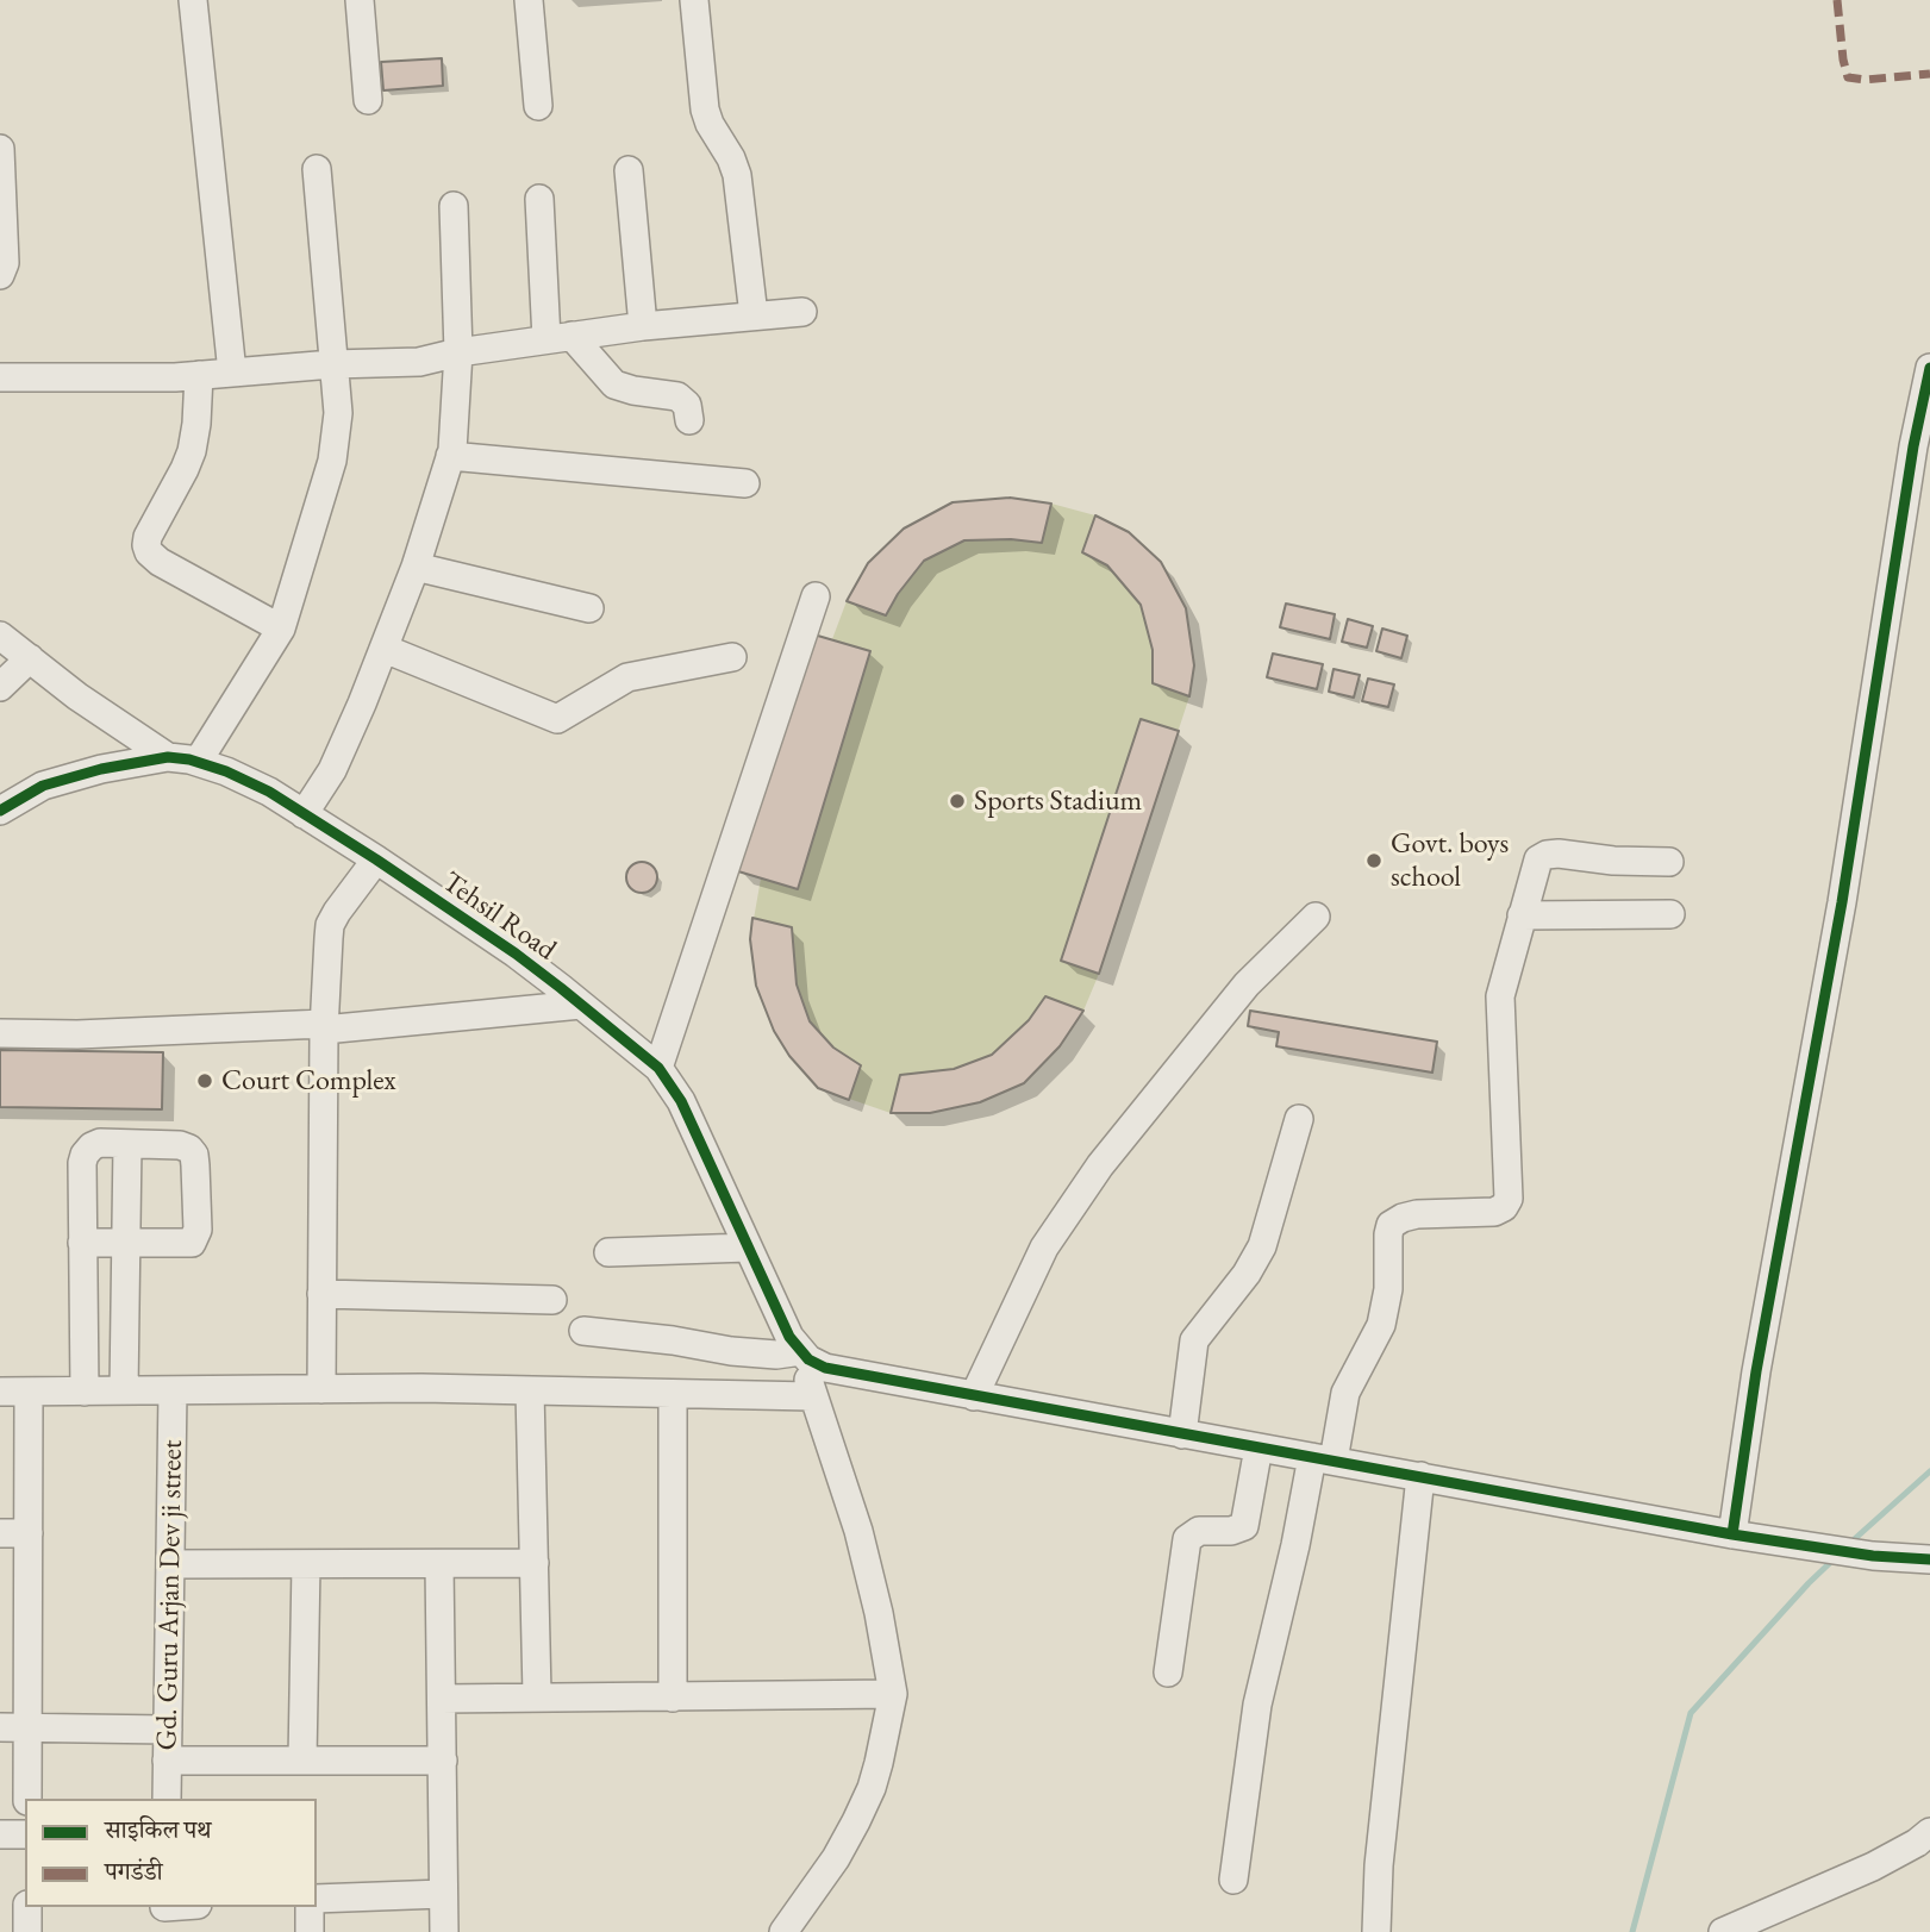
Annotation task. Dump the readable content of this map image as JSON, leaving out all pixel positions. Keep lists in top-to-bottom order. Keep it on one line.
{"streets":{"street":["Tehsil Road","Gd. Guru Arjan Dev ji street"]},"places":["Sports Stadium","Govt. boys school","Court Complex"],"legend":["साइकिल पथ","पगडंडी"]}
